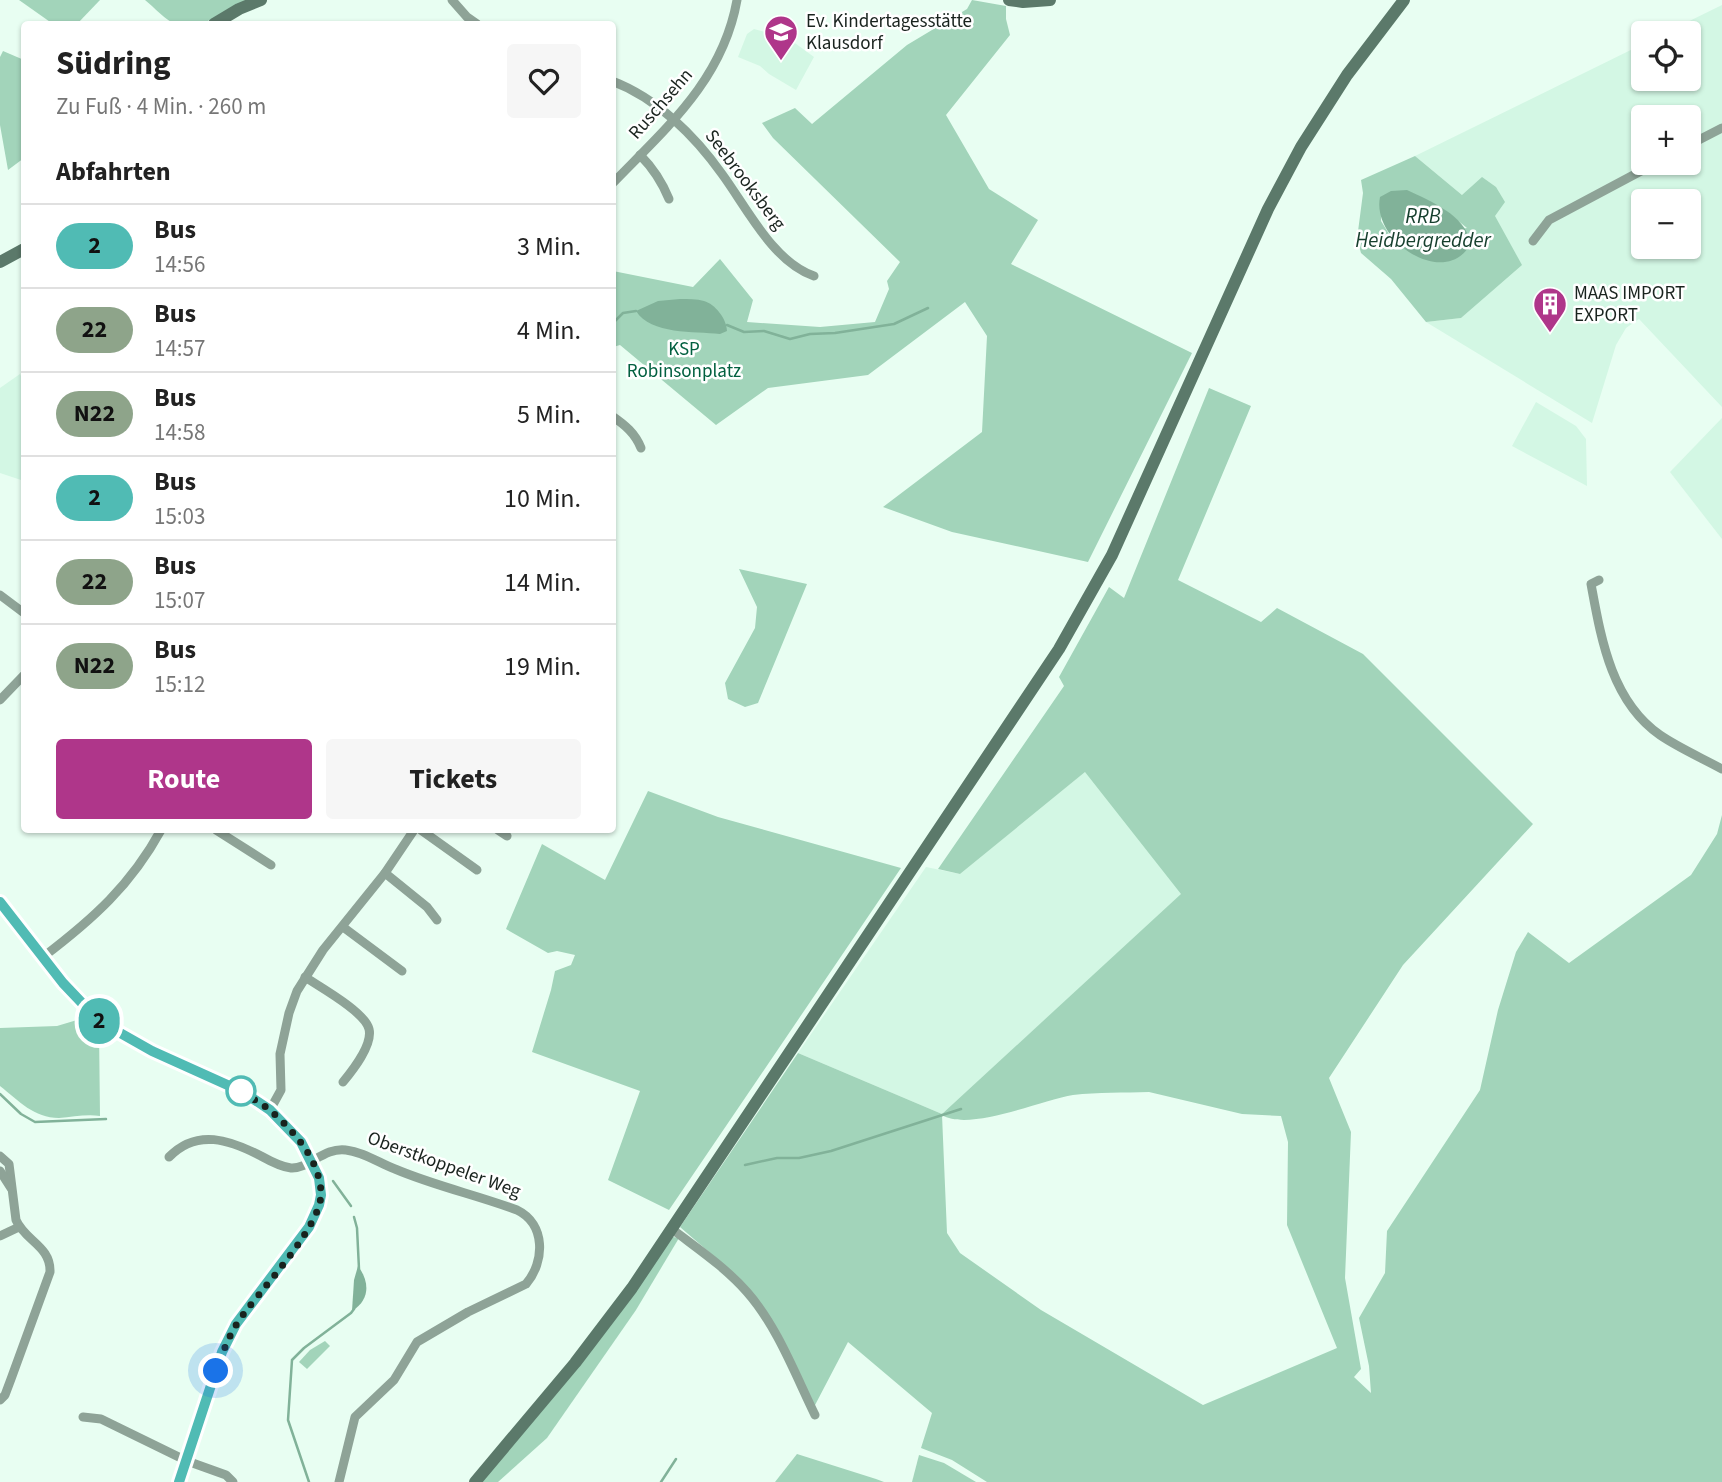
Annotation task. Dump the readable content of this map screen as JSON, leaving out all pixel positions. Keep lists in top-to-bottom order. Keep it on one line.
{"streets":{"street":["Ruschsehn","Seebrooksberg","Oberstkoppeler Weg"]},"crossings":[["Ruschsehn","Seebrooksberg"]],"water":["RRB Heidbergredder"],"parks":["KSP Robinsonplatz"],"places":{"school or university":["Ev. Kindertagesstätte Klausdorf"],"building":["MAAS IMPORT EXPORT"]},"lines":["bus line 2"],"page":{"on_map":"2","map_buttons":["+","−"],"heading":[["Südring","Zu Fuß · 4 Min. · 260 m"],"Abfahrten"],"list":[{"mark":"2","name":"Bus","note":"14:56","value":"3 Min."},{"mark":"22","name":"Bus","note":"14:57","value":"4 Min."},{"mark":"N22","name":"Bus","note":"14:58","value":"5 Min."},{"mark":"2","name":"Bus","note":"15:03","value":"10 Min."},{"mark":"22","name":"Bus","note":"15:07","value":"14 Min."},{"mark":"N22","name":"Bus","note":"15:12","value":"19 Min."}],"buttons":["Route","Tickets"]}}
